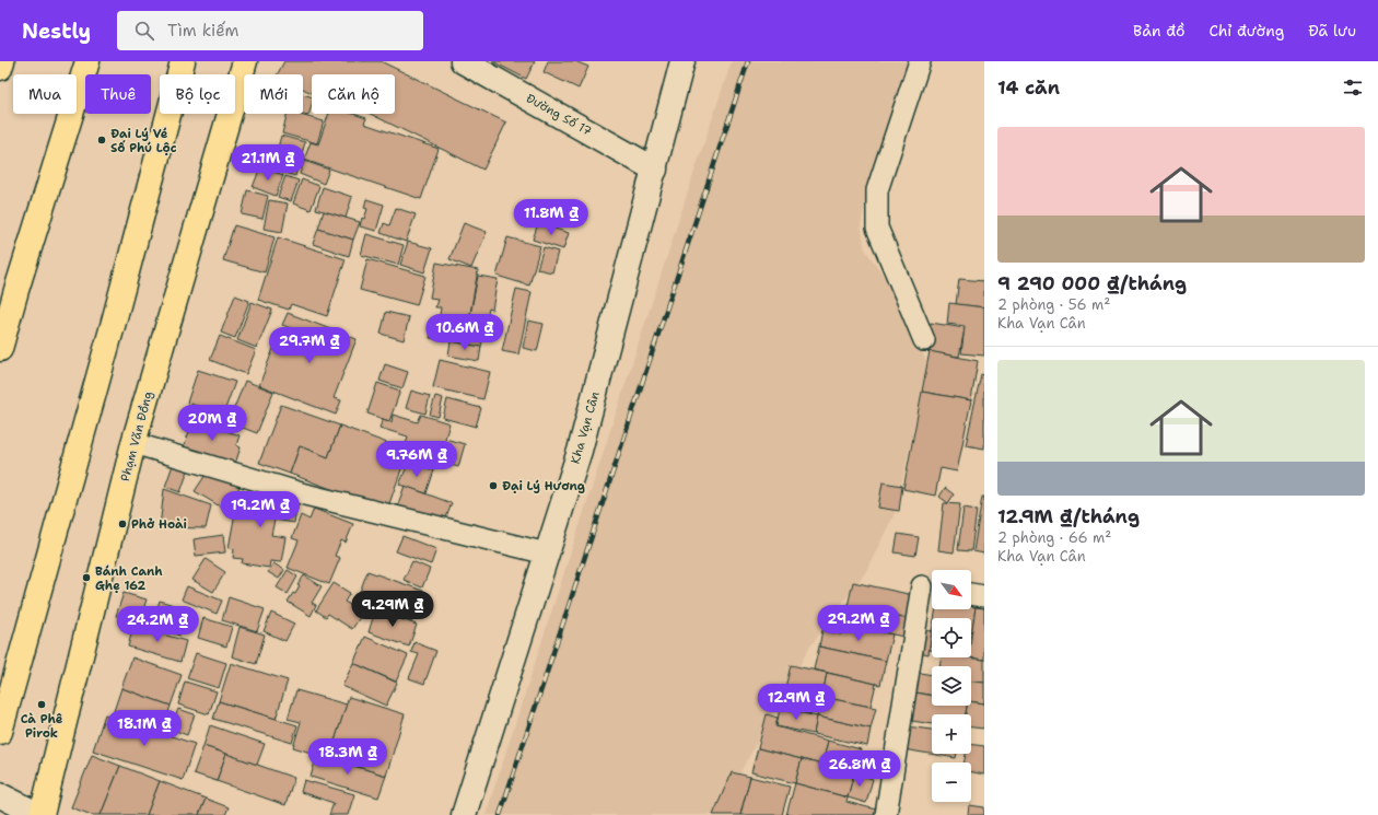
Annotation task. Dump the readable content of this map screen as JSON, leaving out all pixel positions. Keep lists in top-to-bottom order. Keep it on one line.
{"streets":{"main road":["Phạm Văn Đồng"],"street":["Đường Số 17","Kha Vạn Cân"]},"crossings":[["Đường Số 17","Kha Vạn Cân"]],"places":["Đại Lý Vé Số Phú Lộc","Đại Lý Hương","Phở Hoài","Bánh Canh Ghẹ 162","Cà Phê Pirok"],"north":"bottom right","page":{"header":"Nestly","search":"Tìm kiếm","nav":["Bản đồ","Chỉ đường","Đã lưu"],"heading":"14 căn","chip":["Mua","Thuê","Bộ lọc","Mới","Căn hộ"],"list":[{"name":"9 290 000 ₫/tháng","note":"2 phòng · 56 m² · Kha Vạn Cân"},{"name":"12.9M ₫/tháng","note":"2 phòng · 66 m² · Kha Vạn Cân"}],"price":["21.1M ₫","11.8M ₫","10.6M ₫","29.7M ₫","20M ₫","9.76M ₫","19.2M ₫","9.29M ₫","29.2M ₫","24.2M ₫","12.9M ₫","18.1M ₫","18.3M ₫","26.8M ₫"],"map_buttons":["+","−"]}}
